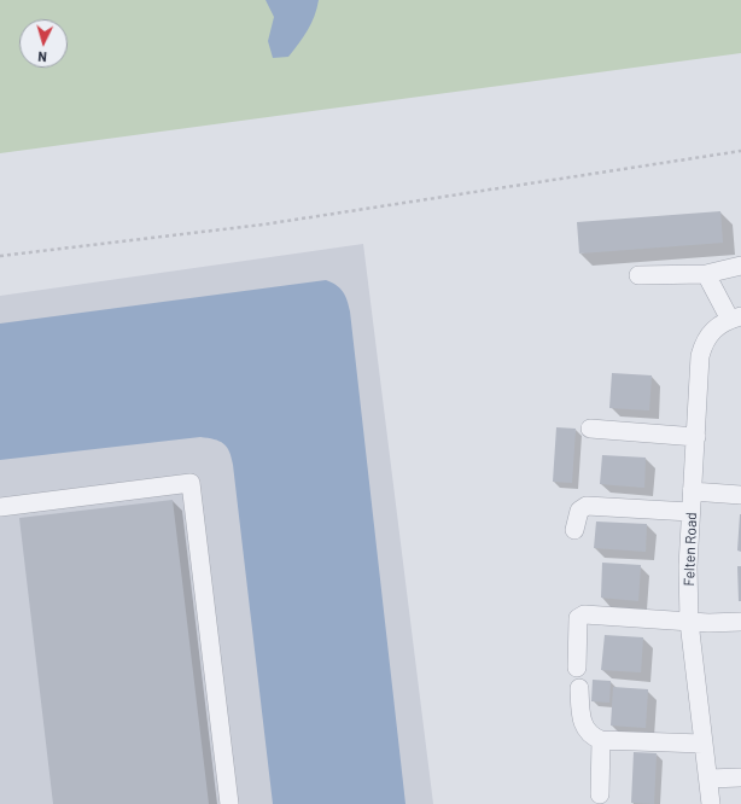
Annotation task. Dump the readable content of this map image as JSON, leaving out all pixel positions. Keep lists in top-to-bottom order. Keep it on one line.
{"streets":{"street":["Felten Road"]},"north":"bottom"}
